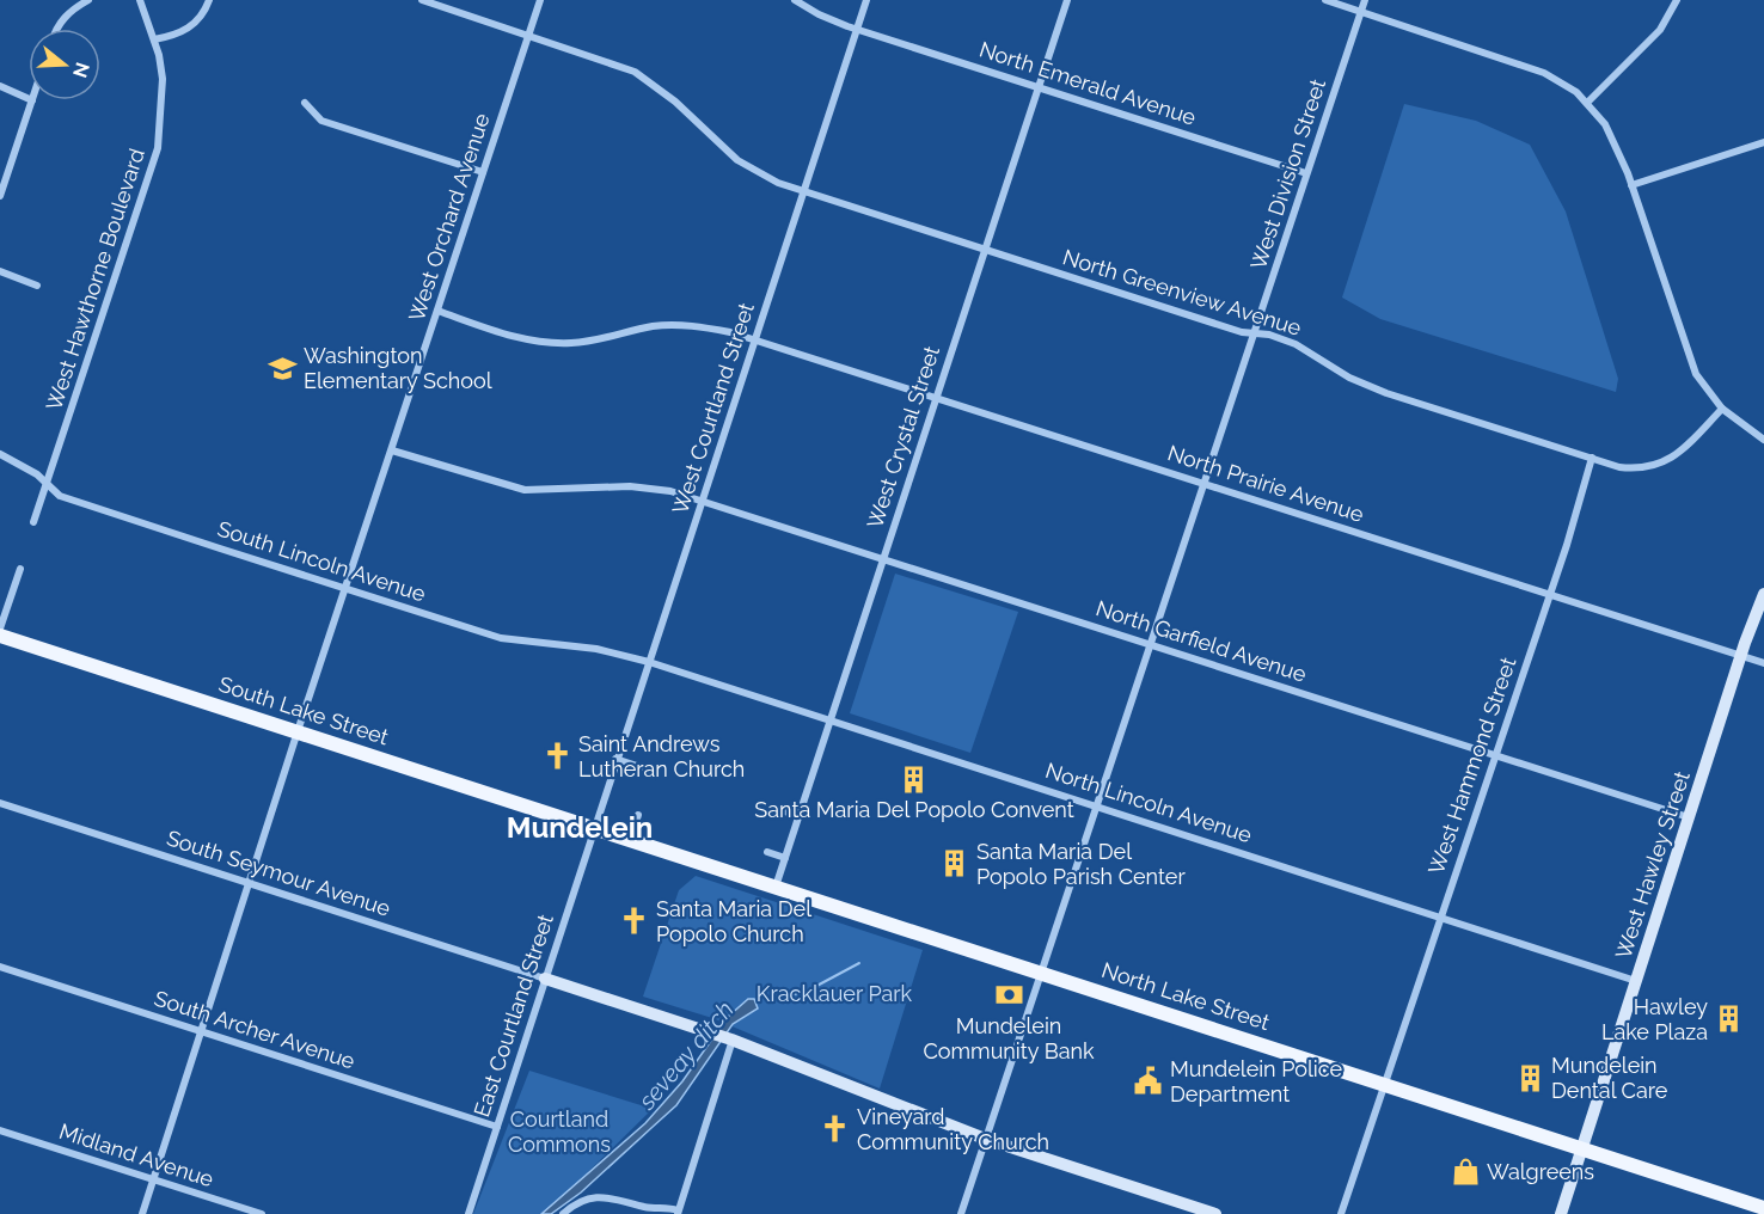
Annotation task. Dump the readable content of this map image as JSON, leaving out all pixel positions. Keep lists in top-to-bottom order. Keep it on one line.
{"streets":{"main road":["South Lake Street","North Lake Street"],"street":["North Emerald Avenue","West Division Street","West Orchard Avenue","West Hawthorne Boulevard","North Greenview Avenue","West Courtland Street","West Crystal Street","North Prairie Avenue","South Lincoln Avenue","North Garfield Avenue","West Hammond Street","North Lincoln Avenue","West Hawley Street","South Seymour Avenue","East Courtland Street","South Archer Avenue","Midland Avenue"]},"crossings":[["North Emerald Avenue","West Division Street"],["North Emerald Avenue","West Courtland Street"],["North Emerald Avenue","West Crystal Street"],["West Division Street","North Greenview Avenue"],["West Division Street","North Prairie Avenue"],["West Division Street","North Garfield Avenue"],["West Division Street","North Lincoln Avenue"],["West Division Street","North Lake Street"],["West Orchard Avenue","North Greenview Avenue"],["West Orchard Avenue","North Prairie Avenue"],["West Orchard Avenue","South Lincoln Avenue"],["West Orchard Avenue","North Garfield Avenue"],["West Orchard Avenue","South Lake Street"],["West Orchard Avenue","South Seymour Avenue"],["West Orchard Avenue","South Archer Avenue"],["West Orchard Avenue","Midland Avenue"],["West Hawthorne Boulevard","South Lincoln Avenue"],["North Greenview Avenue","West Courtland Street"],["North Greenview Avenue","West Crystal Street"],["North Greenview Avenue","West Hammond Street"],["West Courtland Street","North Prairie Avenue"],["West Courtland Street","South Lincoln Avenue"],["West Courtland Street","North Garfield Avenue"],["West Courtland Street","South Lake Street"],["West Courtland Street","North Lincoln Avenue"],["West Courtland Street","North Lake Street"],["West Courtland Street","East Courtland Street"],["West Crystal Street","North Prairie Avenue"],["West Crystal Street","North Garfield Avenue"],["West Crystal Street","North Lincoln Avenue"],["West Crystal Street","North Lake Street"],["North Prairie Avenue","West Hammond Street"],["North Prairie Avenue","West Hawley Street"],["South Lincoln Avenue","North Lincoln Avenue"],["North Garfield Avenue","West Hammond Street"],["North Garfield Avenue","West Hawley Street"],["South Lake Street","North Lake Street"],["South Lake Street","East Courtland Street"],["West Hammond Street","North Lincoln Avenue"],["West Hammond Street","North Lake Street"],["North Lincoln Avenue","West Hawley Street"],["West Hawley Street","North Lake Street"],["South Seymour Avenue","East Courtland Street"],["North Lake Street","East Courtland Street"],["East Courtland Street","South Archer Avenue"]],"districts":["Mundelein"],"water":["seveay ditch"],"parks":["Kracklauer Park","Courtland Commons"],"places":{"school or university":["Washington Elementary School"],"church":["Saint Andrews Lutheran Church","Santa Maria Del Popolo Church","Vineyard Community Church"],"building":["Santa Maria Del Popolo Convent","Santa Maria Del Popolo Parish Center","Hawley Lake Plaza","Mundelein Dental Care"],"bank":["Mundelein Community Bank"],"public building":["Mundelein Police Department"],"shop":["Walgreens"]},"north":"right"}
